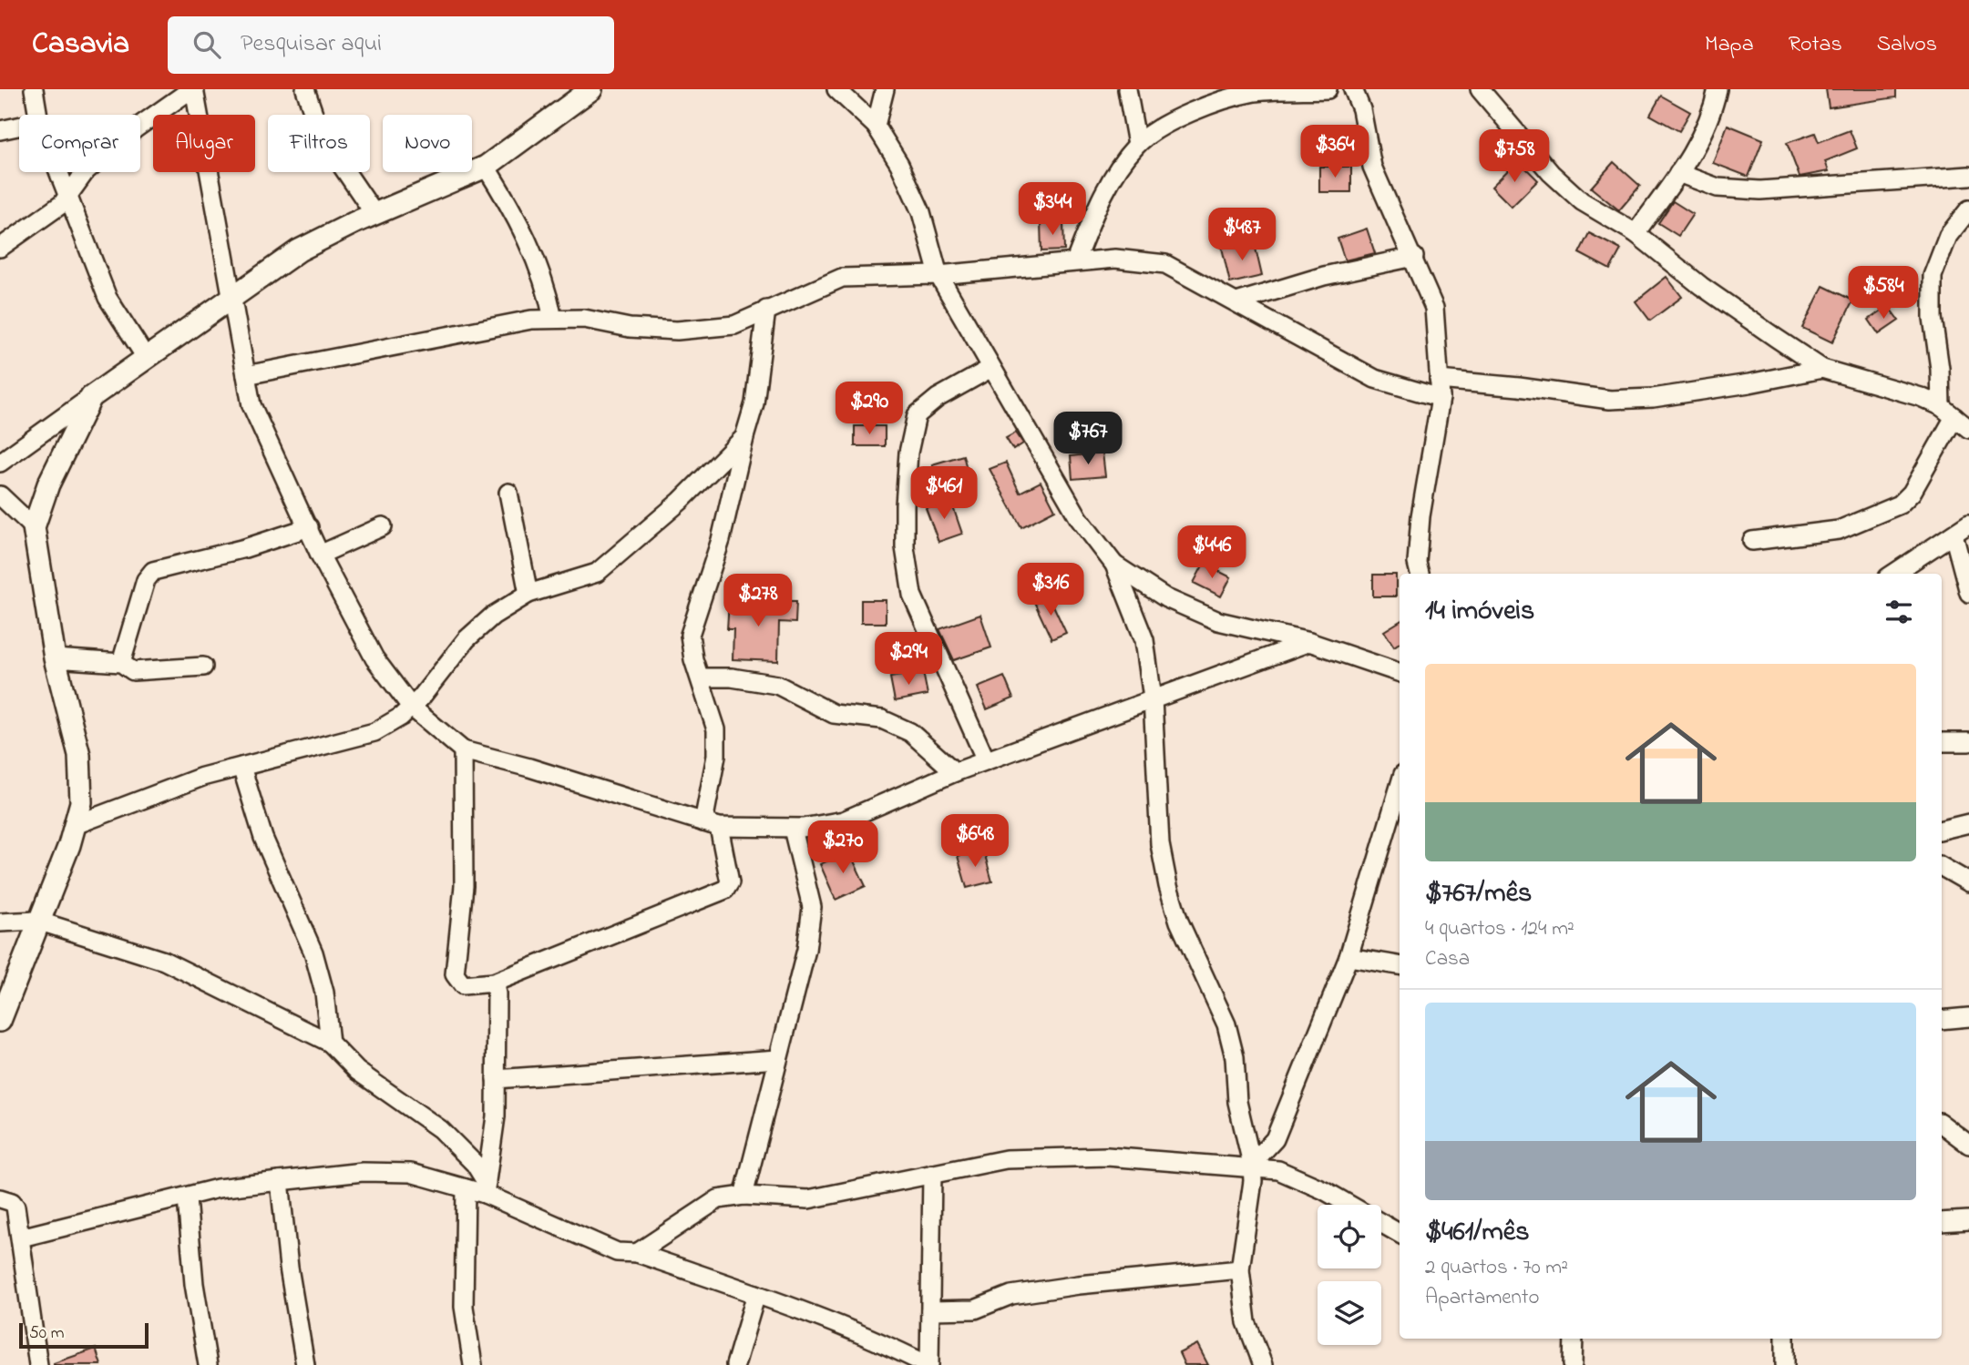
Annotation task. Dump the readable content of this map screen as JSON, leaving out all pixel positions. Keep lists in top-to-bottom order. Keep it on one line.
{"scale_bar":"50 m","page":{"header":"Casavia","search":"Pesquisar aqui","nav":["Mapa","Rotas","Salvos"],"chip":["Comprar","Alugar","Filtros","Novo"],"price":["$364","$758","$344","$487","$584","$290","$767","$461","$446","$316","$278","$294","$648","$270"],"heading":"14 imóveis","list":[{"name":"$767/mês","note":"4 quartos · 124 m² · Casa"},{"name":"$461/mês","note":"2 quartos · 70 m² · Apartamento"}],"scale":"50 m"}}
